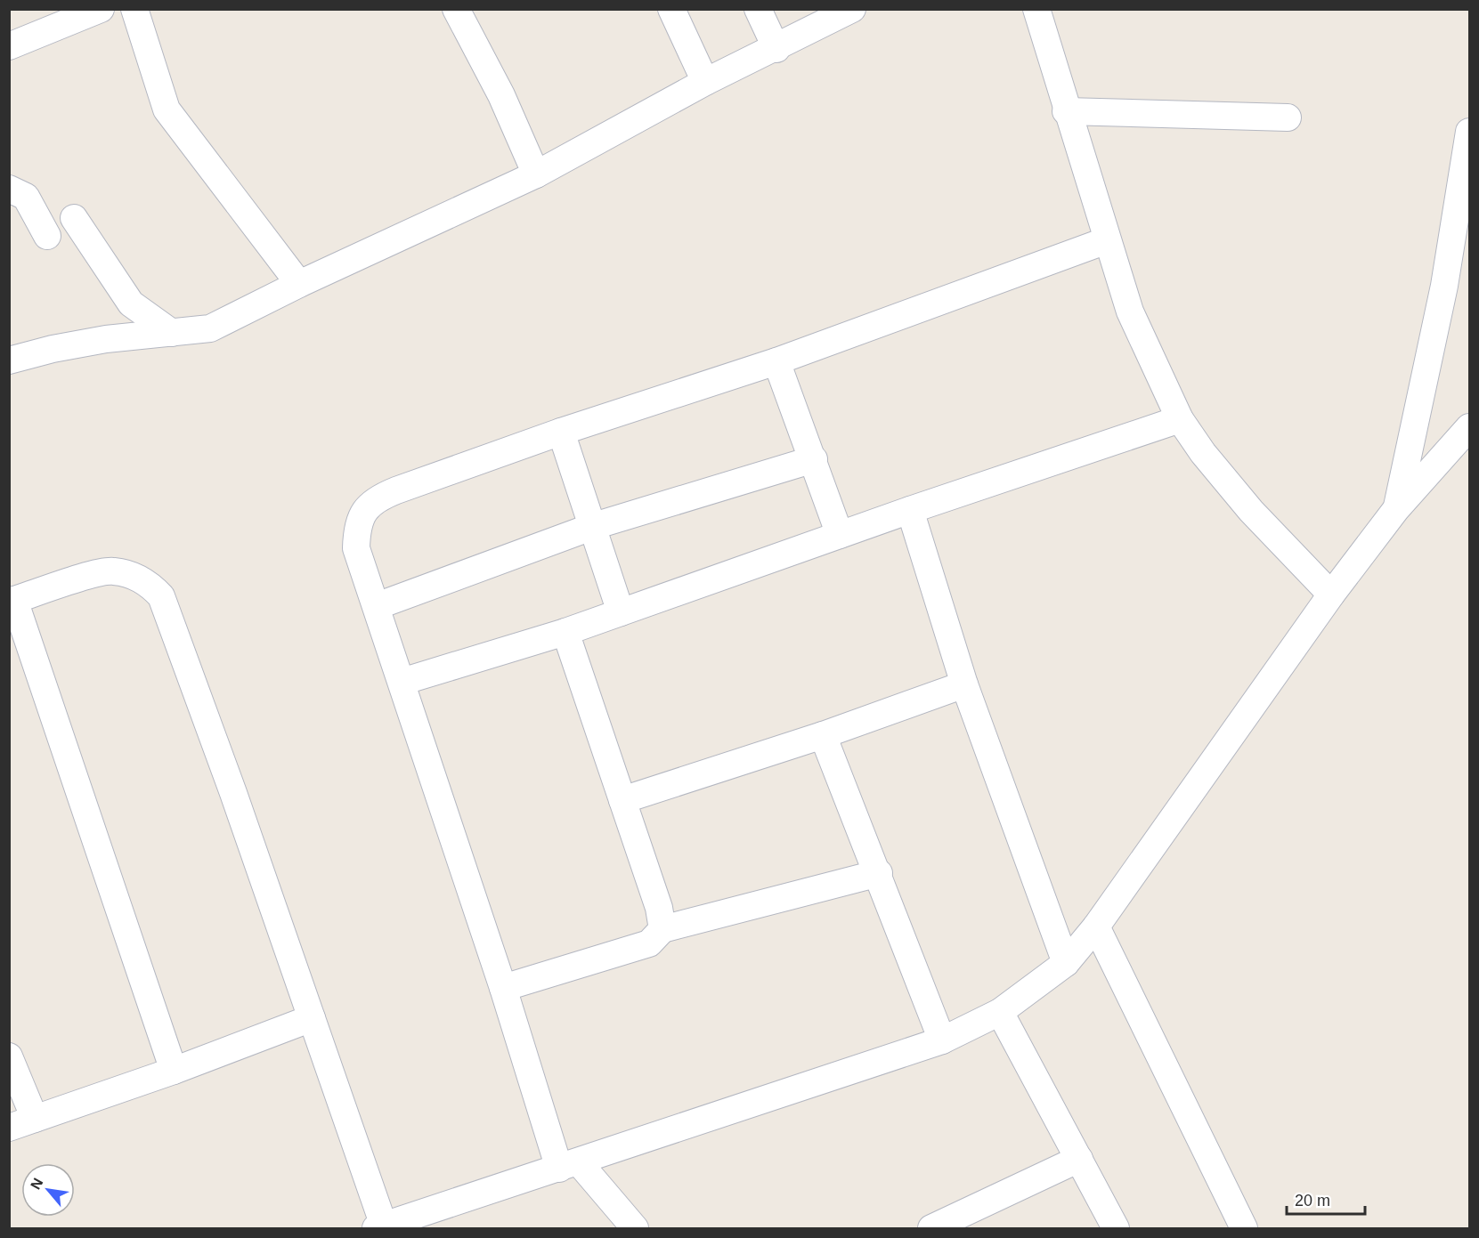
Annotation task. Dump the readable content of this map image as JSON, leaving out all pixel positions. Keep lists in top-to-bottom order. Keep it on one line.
{"scale_bar":"20 m","north":"top left"}
